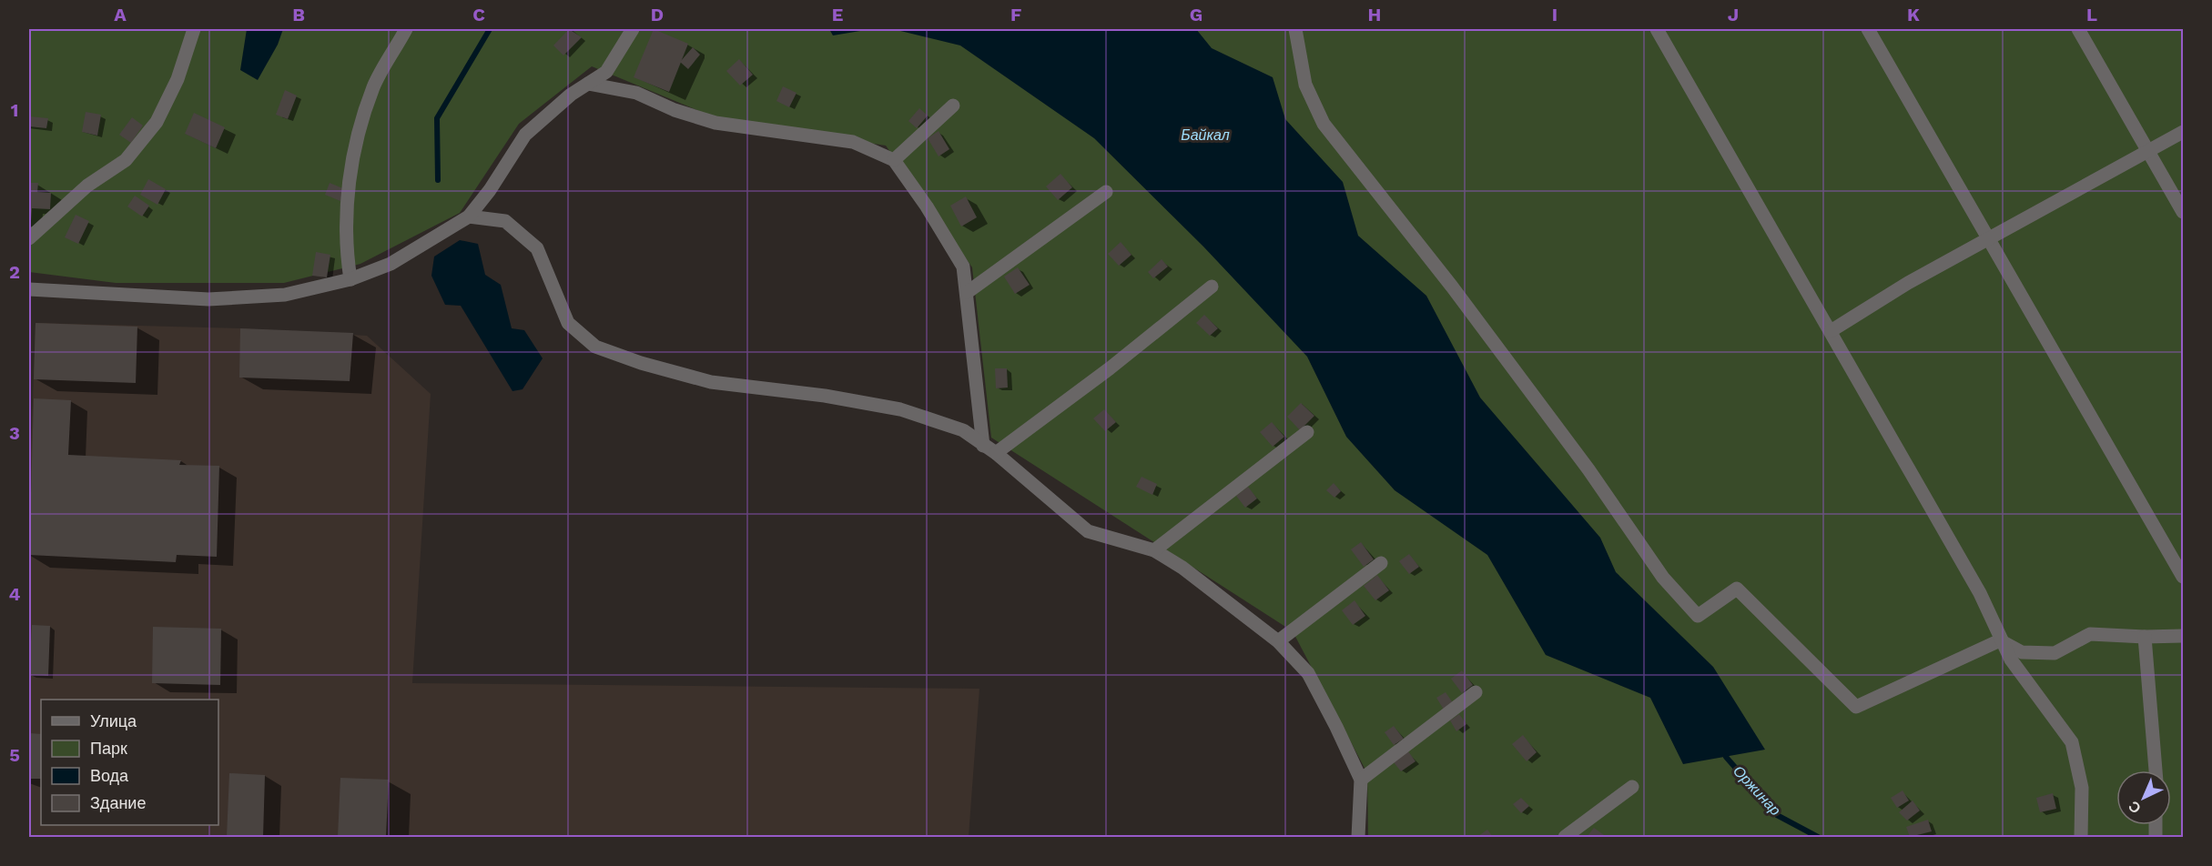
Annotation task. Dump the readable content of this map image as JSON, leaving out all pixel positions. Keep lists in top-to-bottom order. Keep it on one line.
{"water":["Байкал","Оржинар"],"legend":["Улица","Парк","Вода","Здание"],"north":"bottom left","grid":{"columns":["A","B","C","D","E","F","G","H","I","J","K","L"],"rows":["1","2","3","4","5"]}}
